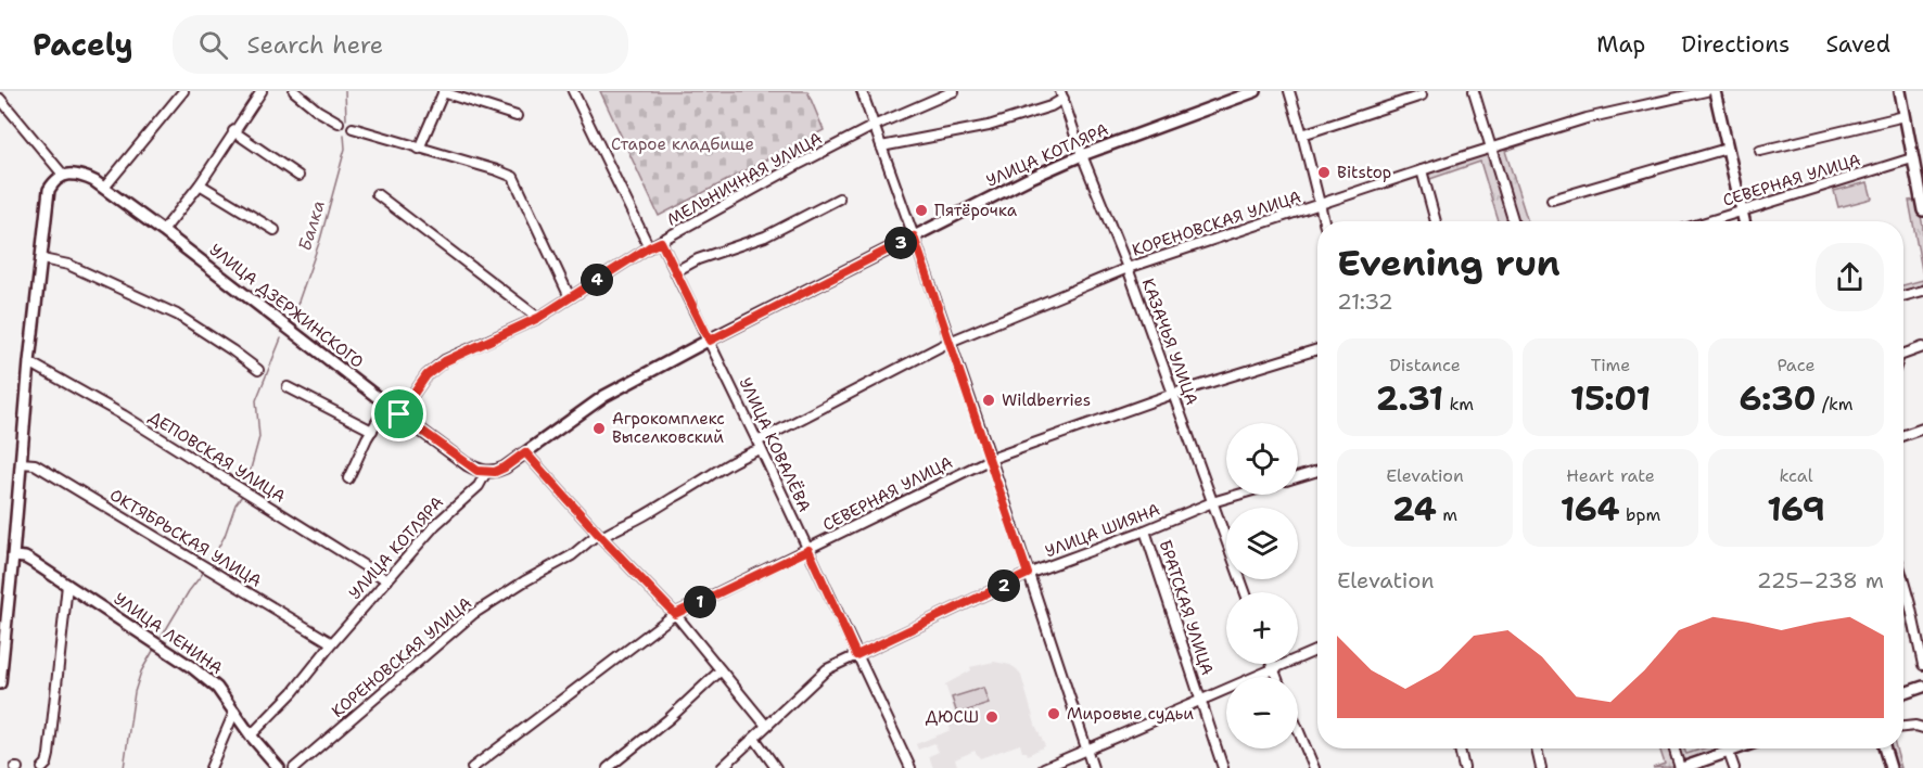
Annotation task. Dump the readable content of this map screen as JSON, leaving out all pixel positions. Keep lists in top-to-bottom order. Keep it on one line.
{"streets":{"main road":["УЛИЦА КОТЛЯРА","УЛИЦА ДЗЕРЖИНСКОГО","УЛИЦА ЛЕНИНА"],"street":["МЕЛЬНИЧНАЯ УЛИЦА","СЕВЕРНАЯ УЛИЦА","КОРЕНОВСКАЯ УЛИЦА","КАЗАЧЬЯ УЛИЦА","УЛИЦА КОВАЛЁВА","ДЕПОВСКАЯ УЛИЦА","УЛИЦА ШИЯНА","ОКТЯБРЬСКАЯ УЛИЦА","БРАТСКАЯ УЛИЦА"]},"crossings":[["УЛИЦА КОТЛЯРА","УЛИЦА ДЗЕРЖИНСКОГО"],["УЛИЦА КОТЛЯРА","КАЗАЧЬЯ УЛИЦА"],["УЛИЦА КОТЛЯРА","УЛИЦА КОВАЛЁВА"],["УЛИЦА КОТЛЯРА","ДЕПОВСКАЯ УЛИЦА"],["УЛИЦА КОТЛЯРА","ОКТЯБРЬСКАЯ УЛИЦА"],["УЛИЦА КОТЛЯРА","УЛИЦА ЛЕНИНА"],["МЕЛЬНИЧНАЯ УЛИЦА","УЛИЦА ДЗЕРЖИНСКОГО"],["МЕЛЬНИЧНАЯ УЛИЦА","УЛИЦА КОВАЛЁВА"],["СЕВЕРНАЯ УЛИЦА","КАЗАЧЬЯ УЛИЦА"],["СЕВЕРНАЯ УЛИЦА","УЛИЦА КОВАЛЁВА"],["КОРЕНОВСКАЯ УЛИЦА","КАЗАЧЬЯ УЛИЦА"],["КОРЕНОВСКАЯ УЛИЦА","УЛИЦА КОВАЛЁВА"],["КАЗАЧЬЯ УЛИЦА","УЛИЦА ШИЯНА"],["УЛИЦА КОВАЛЁВА","УЛИЦА ШИЯНА"],["УЛИЦА ШИЯНА","БРАТСКАЯ УЛИЦА"]],"water":["Балка"],"parks":["Старое кладбище"],"places":["Bitstop","Пятёрочка","Wildberries","Агрокомплекс Выселковский","Мировые судьи","ДЮСШ"],"page":{"header":"Pacely","search":"Search here","nav":["Map","Directions","Saved"],"heading":["Evening run","21:32"],"pins":["3","4","2","1"],"stats":[["Distance","2.31 km"],["Time","15:01"],["Pace","6:30 /km"],["Elevation","24 m"],["Heart rate","164 bpm"],["kcal","169"]],"map_buttons":["+","−"],"chart":["Elevation","225–238 m"]}}
